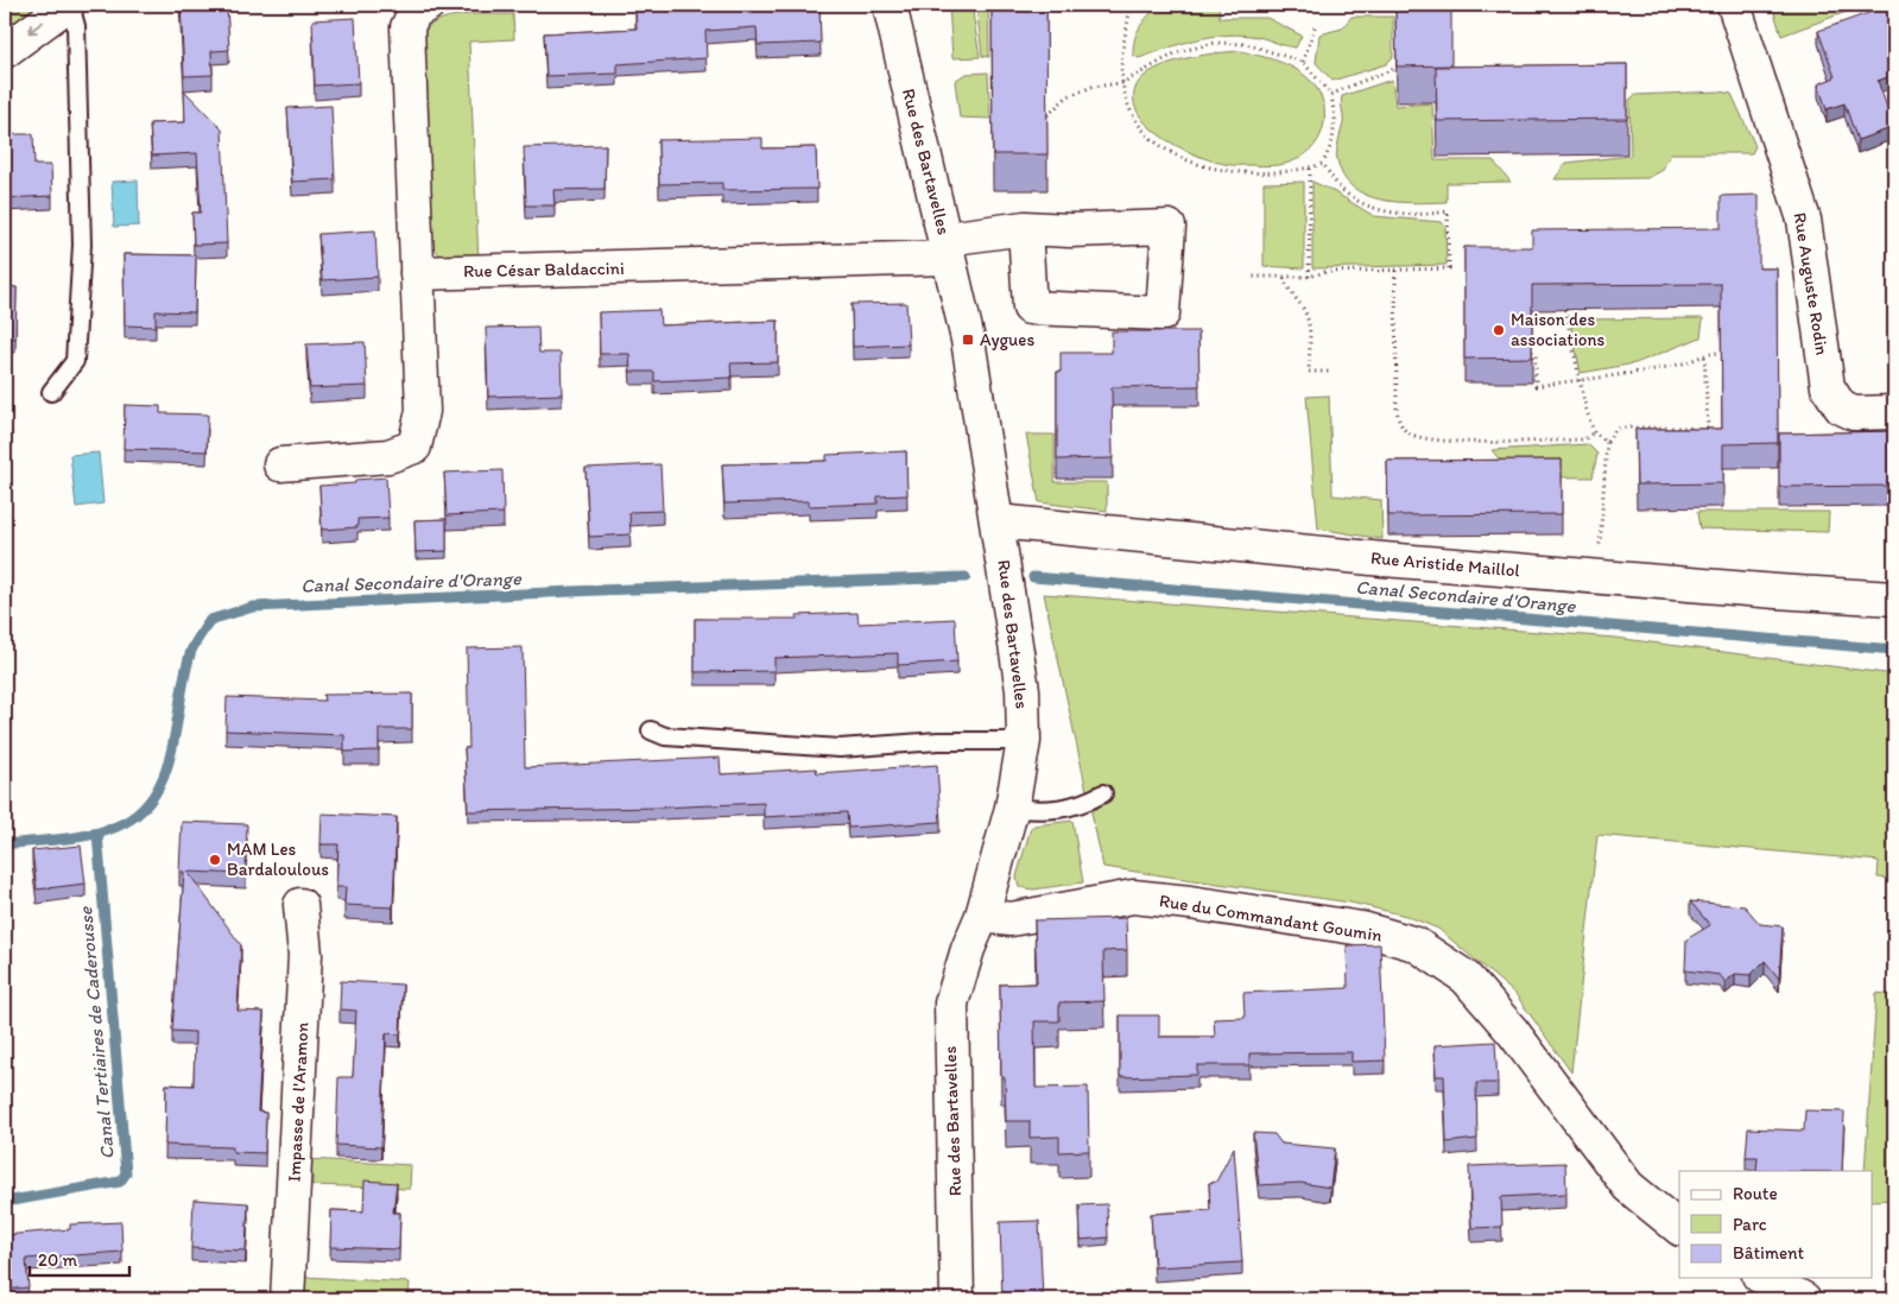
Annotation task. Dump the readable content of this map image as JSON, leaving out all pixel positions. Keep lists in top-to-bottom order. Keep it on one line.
{"streets":{"street":["Rue des Bartavelles","Rue César Baldaccini","Rue Auguste Rodin","Rue Aristide Maillol","Rue du Commandant Goumin","Impasse de l'Aramon"]},"crossings":[["Rue des Bartavelles","Rue César Baldaccini"],["Rue des Bartavelles","Rue Aristide Maillol"],["Rue des Bartavelles","Rue du Commandant Goumin"]],"water":["Canal Secondaire d'Orange","Canal Tertiaires de Caderousse"],"places":{"other":["Maison des associations","MAM Les Bardaloulous"],"transit":["Aygues"]},"legend":["Route","Parc","Bâtiment"],"scale_bar":"20 m"}
